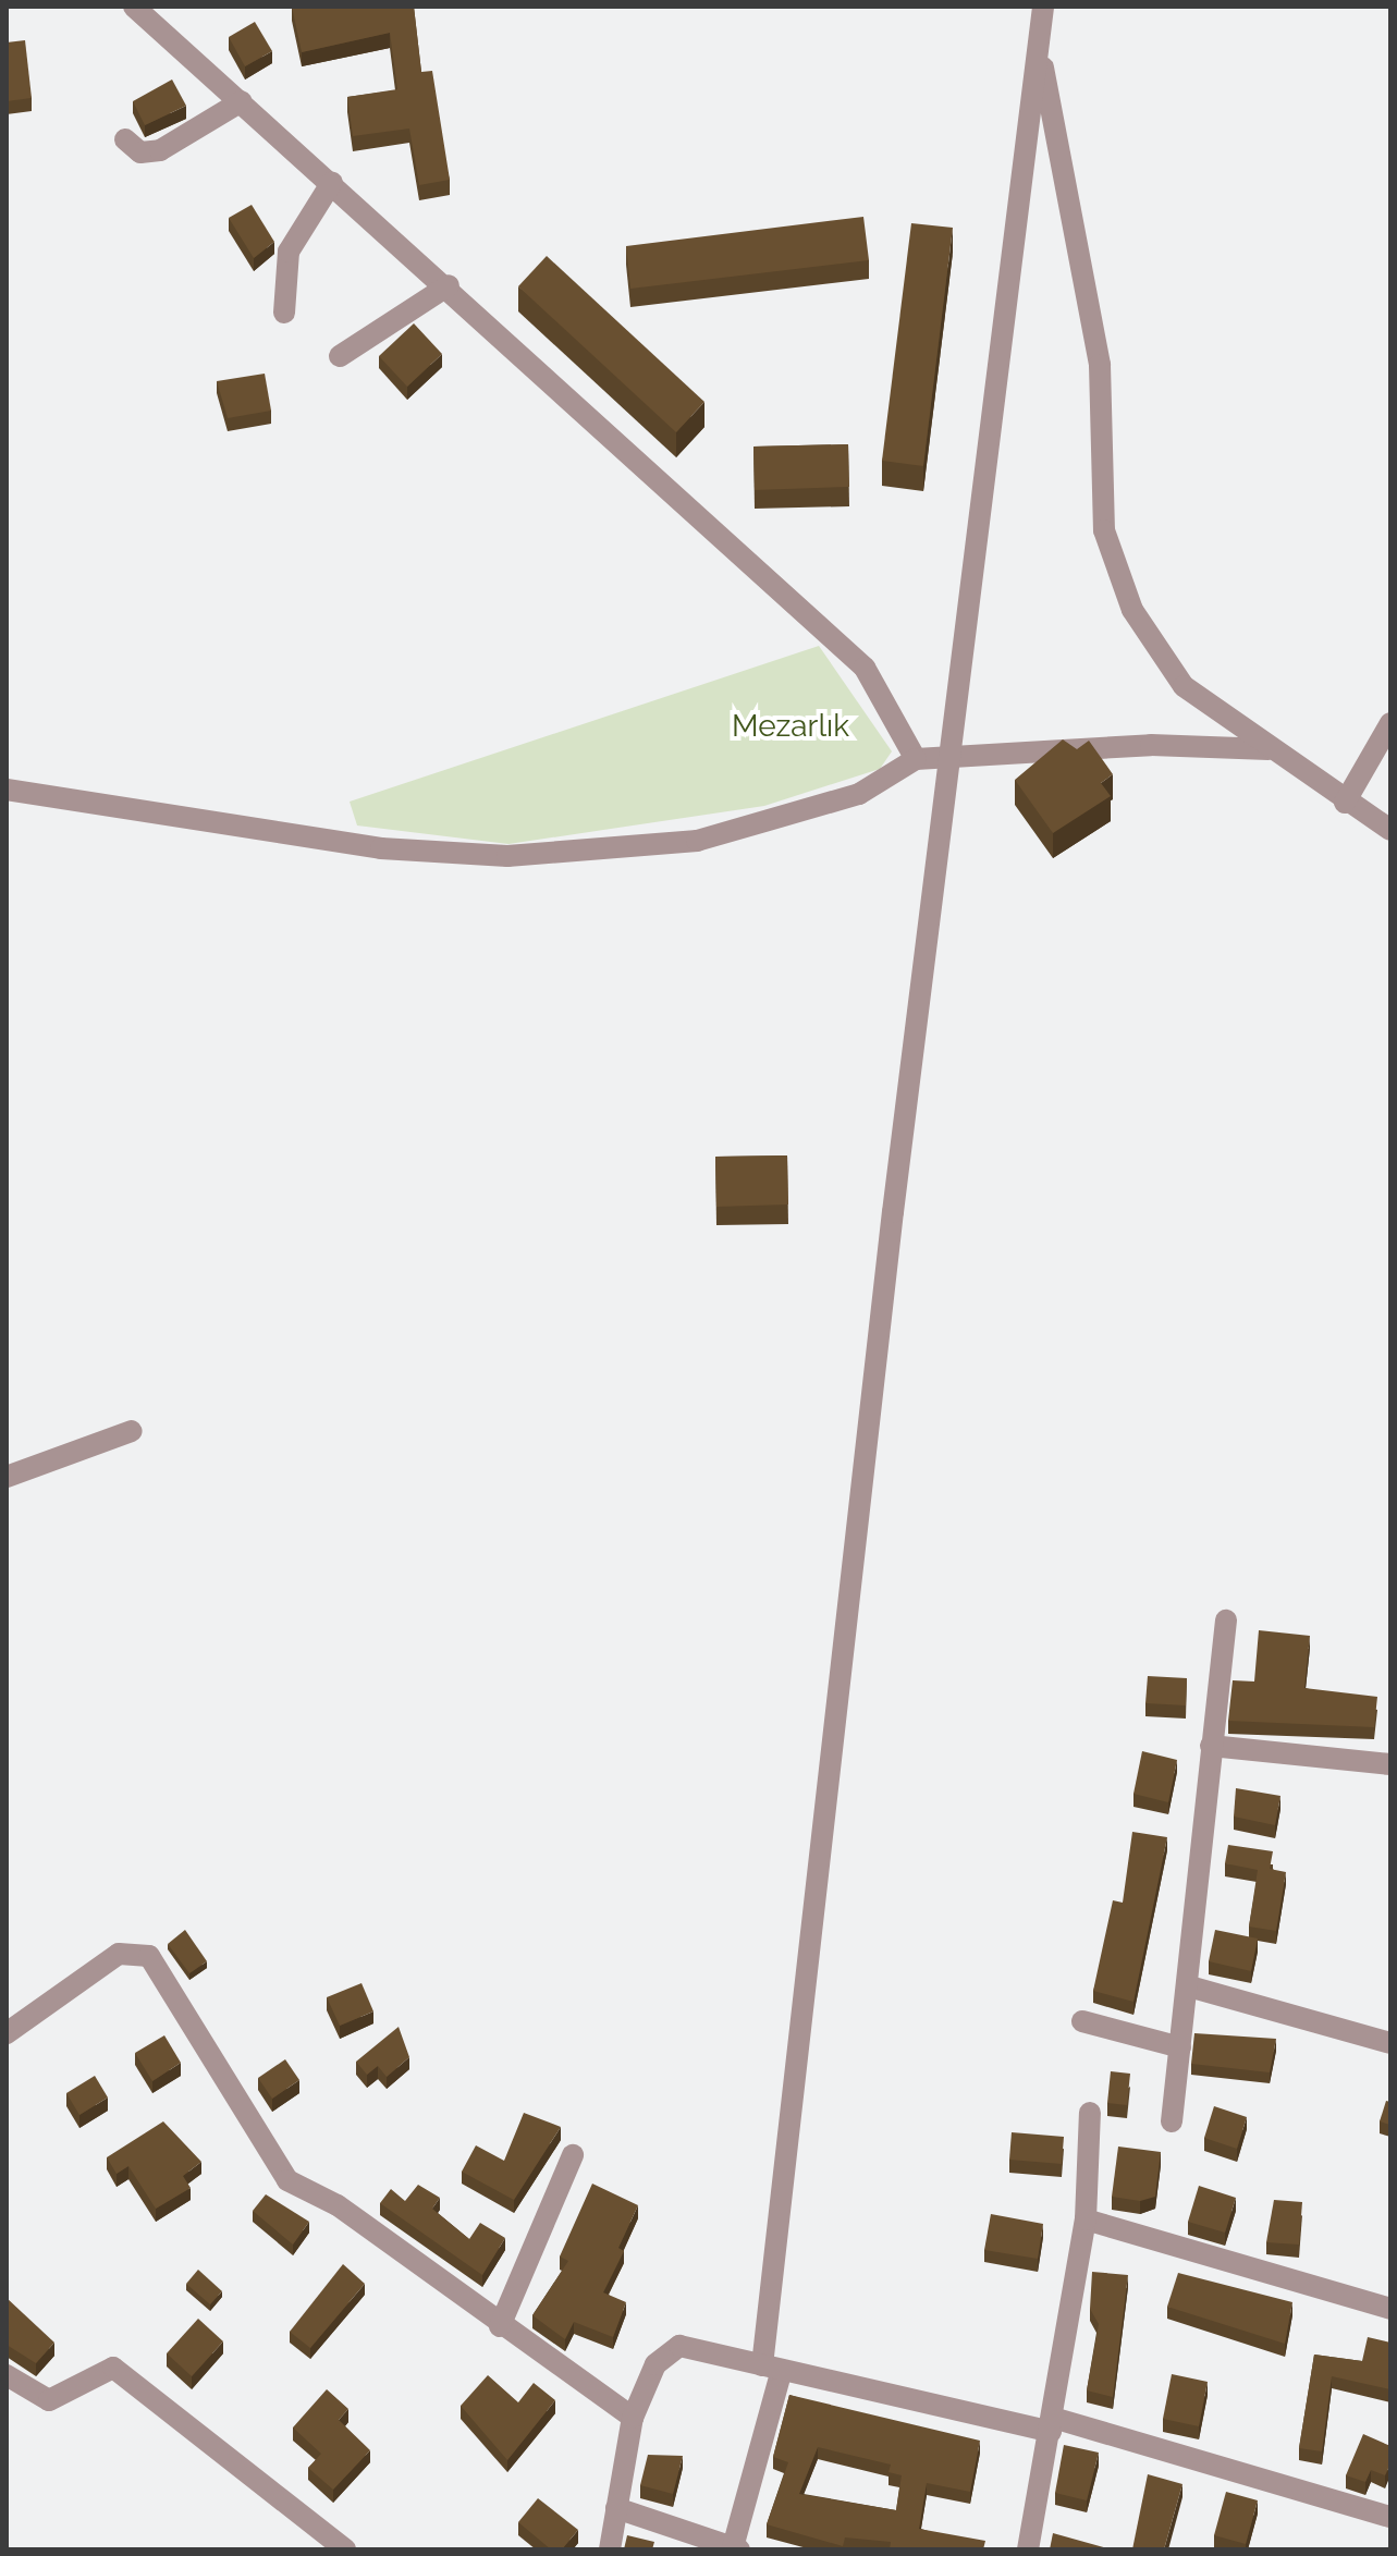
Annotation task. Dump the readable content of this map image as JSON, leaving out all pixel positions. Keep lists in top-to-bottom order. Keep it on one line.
{"parks":["Mezarlık"]}
